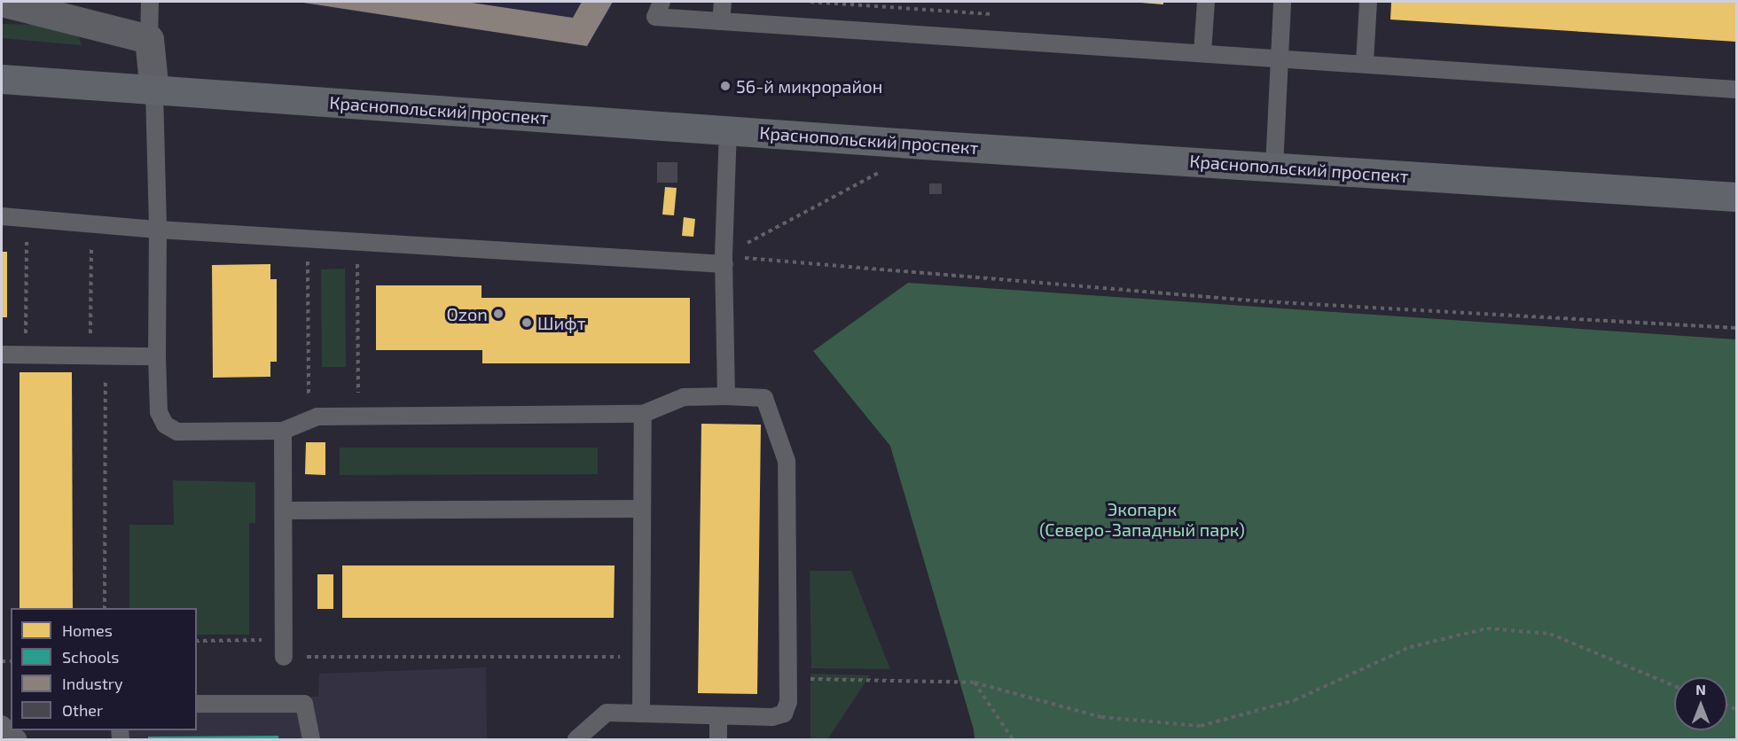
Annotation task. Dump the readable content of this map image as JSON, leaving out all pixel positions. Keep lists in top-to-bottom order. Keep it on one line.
{"streets":{"street":["Краснопольский проспект"]},"parks":["Экопарк (Северо-Западный парк)"],"places":["56-й микрорайон","Ozon","Шифт"],"legend":["Homes","Schools","Industry","Other"],"north":"top"}
